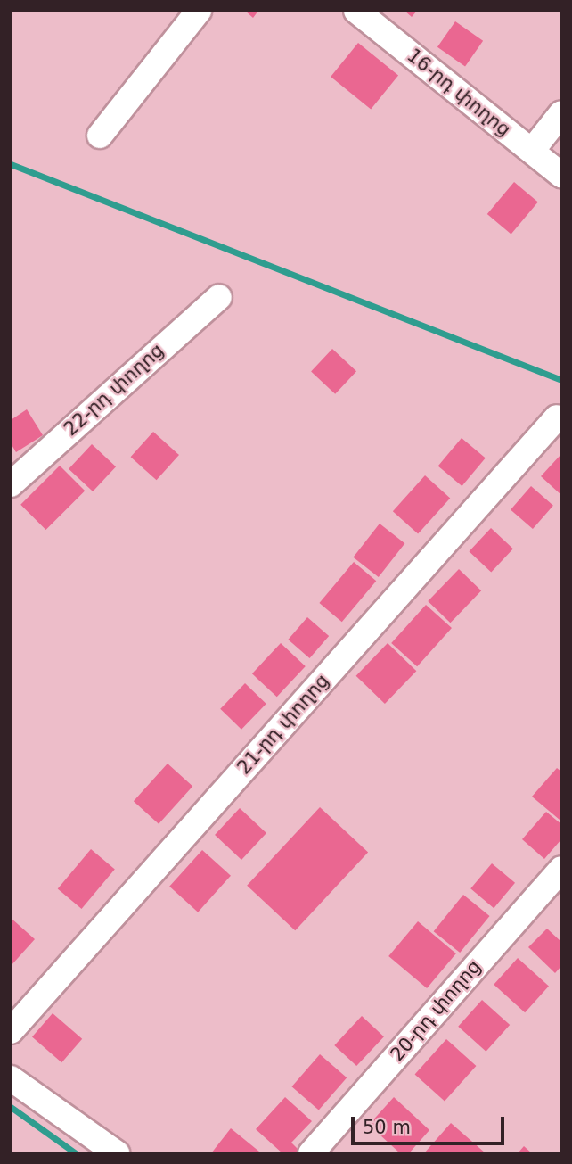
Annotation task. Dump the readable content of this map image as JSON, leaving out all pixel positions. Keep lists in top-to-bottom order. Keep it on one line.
{"streets":{"street":["16-րդ փողոց","22-րդ փողոց","21-րդ փողոց","20-րդ փողոց"]},"scale_bar":"50 m"}
